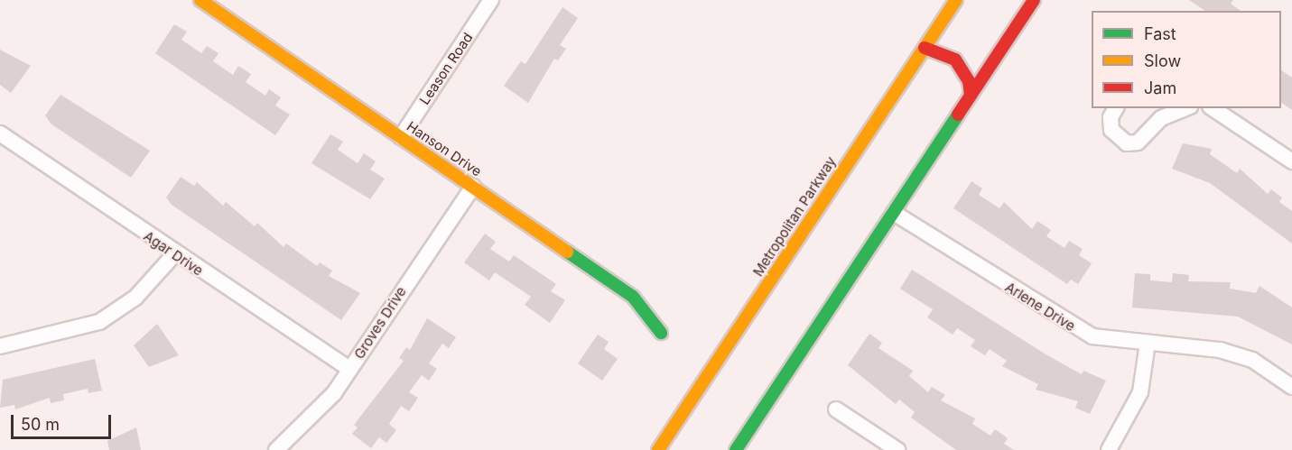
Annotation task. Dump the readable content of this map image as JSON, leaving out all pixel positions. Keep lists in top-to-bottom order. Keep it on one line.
{"streets":{"main road":["Hanson Drive","Metropolitan Parkway"],"street":["Leason Road","Agar Drive","Arlene Drive","Groves Drive"]},"crossings":[["Leason Road","Hanson Drive"],["Hanson Drive","Groves Drive"],["Agar Drive","Groves Drive"]],"legend":["Fast","Slow","Jam"],"scale_bar":"50 m"}
